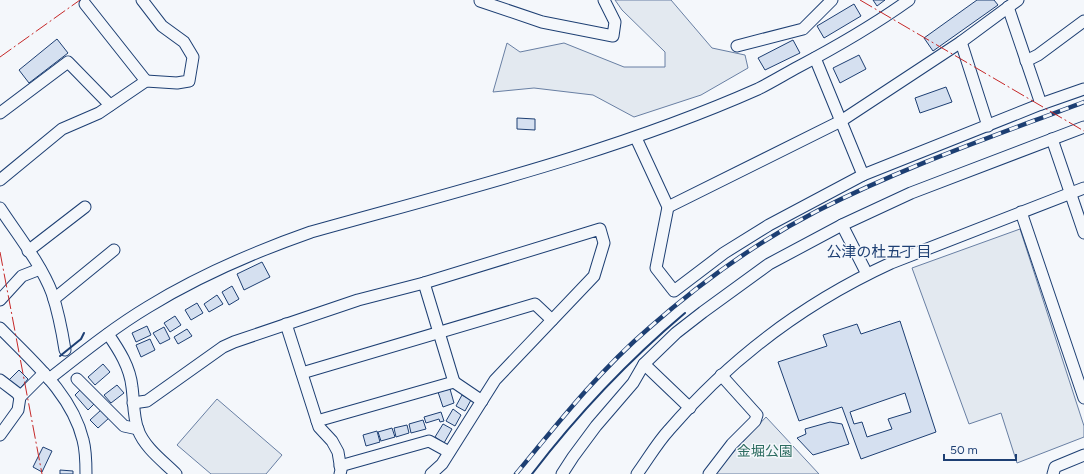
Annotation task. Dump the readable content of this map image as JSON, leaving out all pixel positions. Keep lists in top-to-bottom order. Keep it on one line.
{"districts":["公津の杜五丁目"],"parks":["金堀公園"],"scale_bar":"50 m"}
